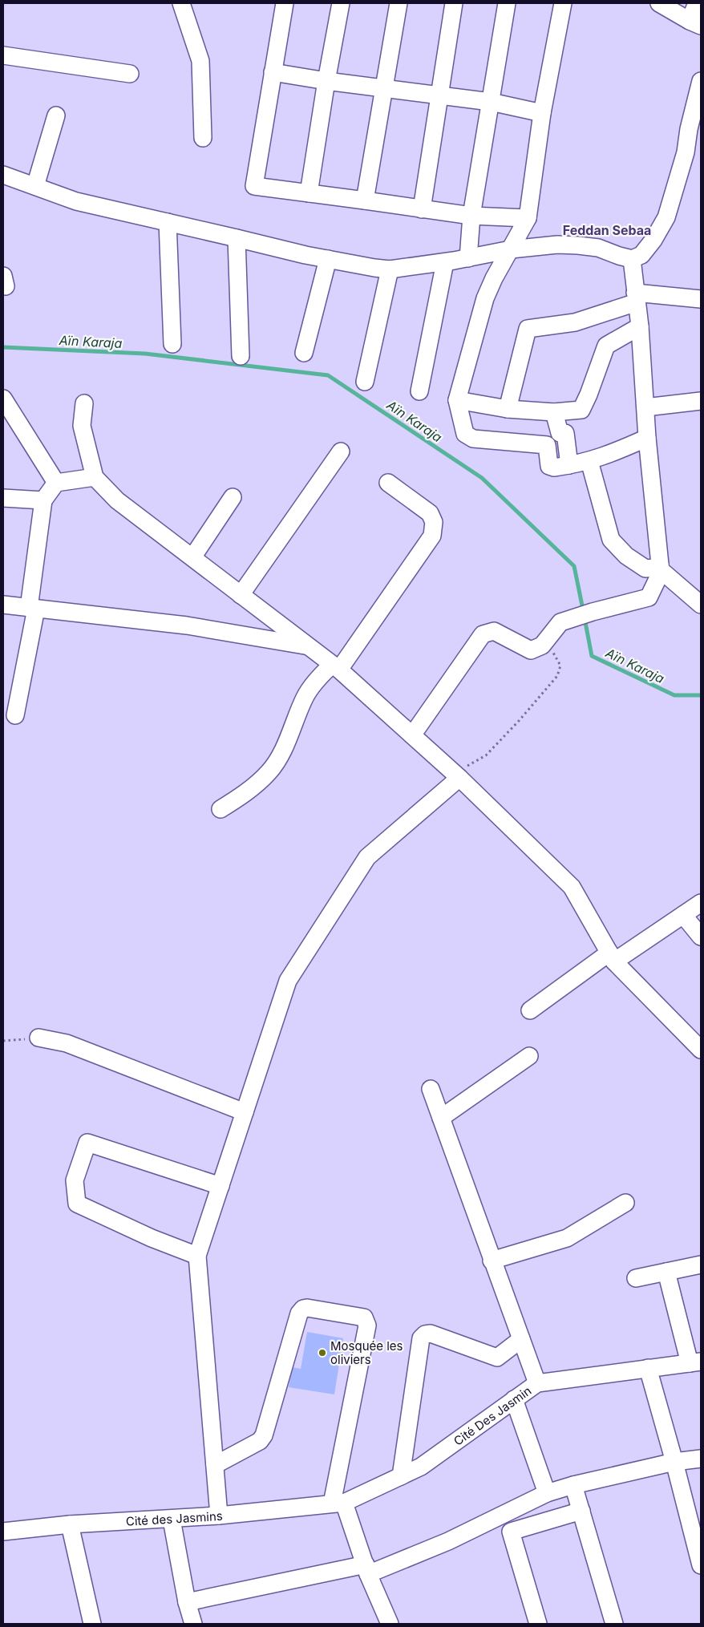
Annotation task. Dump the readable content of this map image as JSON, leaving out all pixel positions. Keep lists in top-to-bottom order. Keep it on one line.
{"streets":{"street":["Cité Des Jasmin","Cité des Jasmins"]},"crossings":[["Cité Des Jasmin","Cité des Jasmins"]],"districts":["Feddan Sebaa"],"water":["Aïn Karaja"],"places":["Mosquée les oliviers"]}
